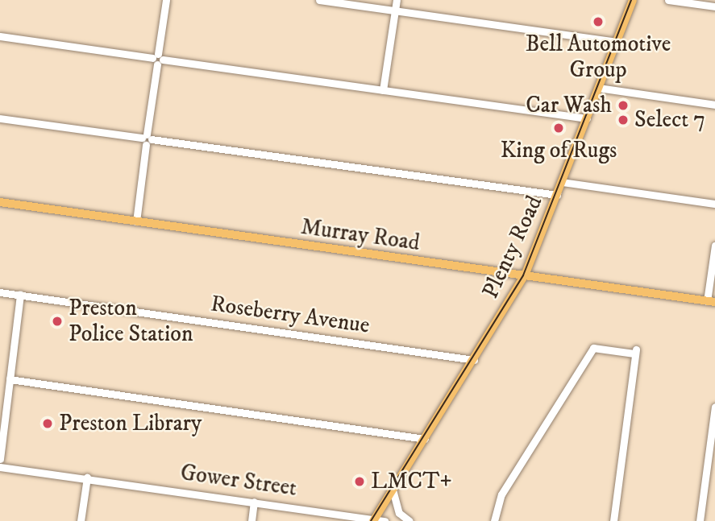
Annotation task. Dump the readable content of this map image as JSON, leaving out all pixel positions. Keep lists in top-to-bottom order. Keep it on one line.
{"streets":{"main road":["Murray Road","Plenty Road"],"street":["Roseberry Avenue","Gower Street"]},"crossings":[["Murray Road","Plenty Road"],["Plenty Road","Roseberry Avenue"],["Plenty Road","Gower Street"]],"places":["Bell Automotive Group","Car Wash","Select 7","King of Rugs","Preston Police Station","Preston Library","LMCT+"]}
